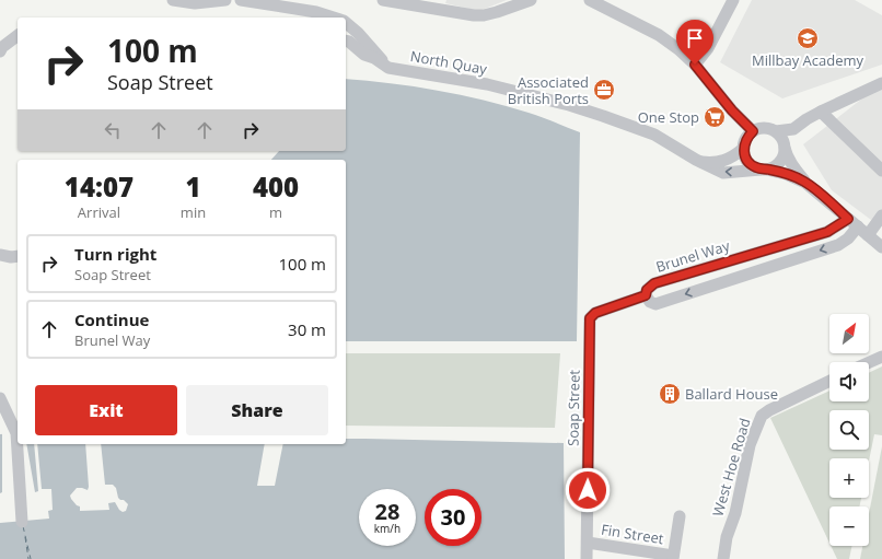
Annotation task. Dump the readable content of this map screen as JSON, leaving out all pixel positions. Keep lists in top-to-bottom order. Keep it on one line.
{"streets":{"street":["North Quay","Brunel Way","Soap Street","West Hoe Road","Fin Street"]},"crossings":[["Brunel Way","Soap Street"],["Soap Street","Fin Street"]],"places":{"school or university":["Millbay Academy"],"office":["Associated British Ports"],"supermarket":["One Stop"],"building":["Ballard House"]},"north":"top right","page":{"turn":["100 m","Soap Street"],"eta":["14:07","Arrival","1","min","400","m"],"list":[{"name":"Turn right","note":"Soap Street","value":"100 m"},{"name":"Continue","note":"Brunel Way","value":"30 m"}],"map_buttons":["+","−"],"buttons":["Exit","Share"],"speed":"28 km/h","limit":"30"}}
